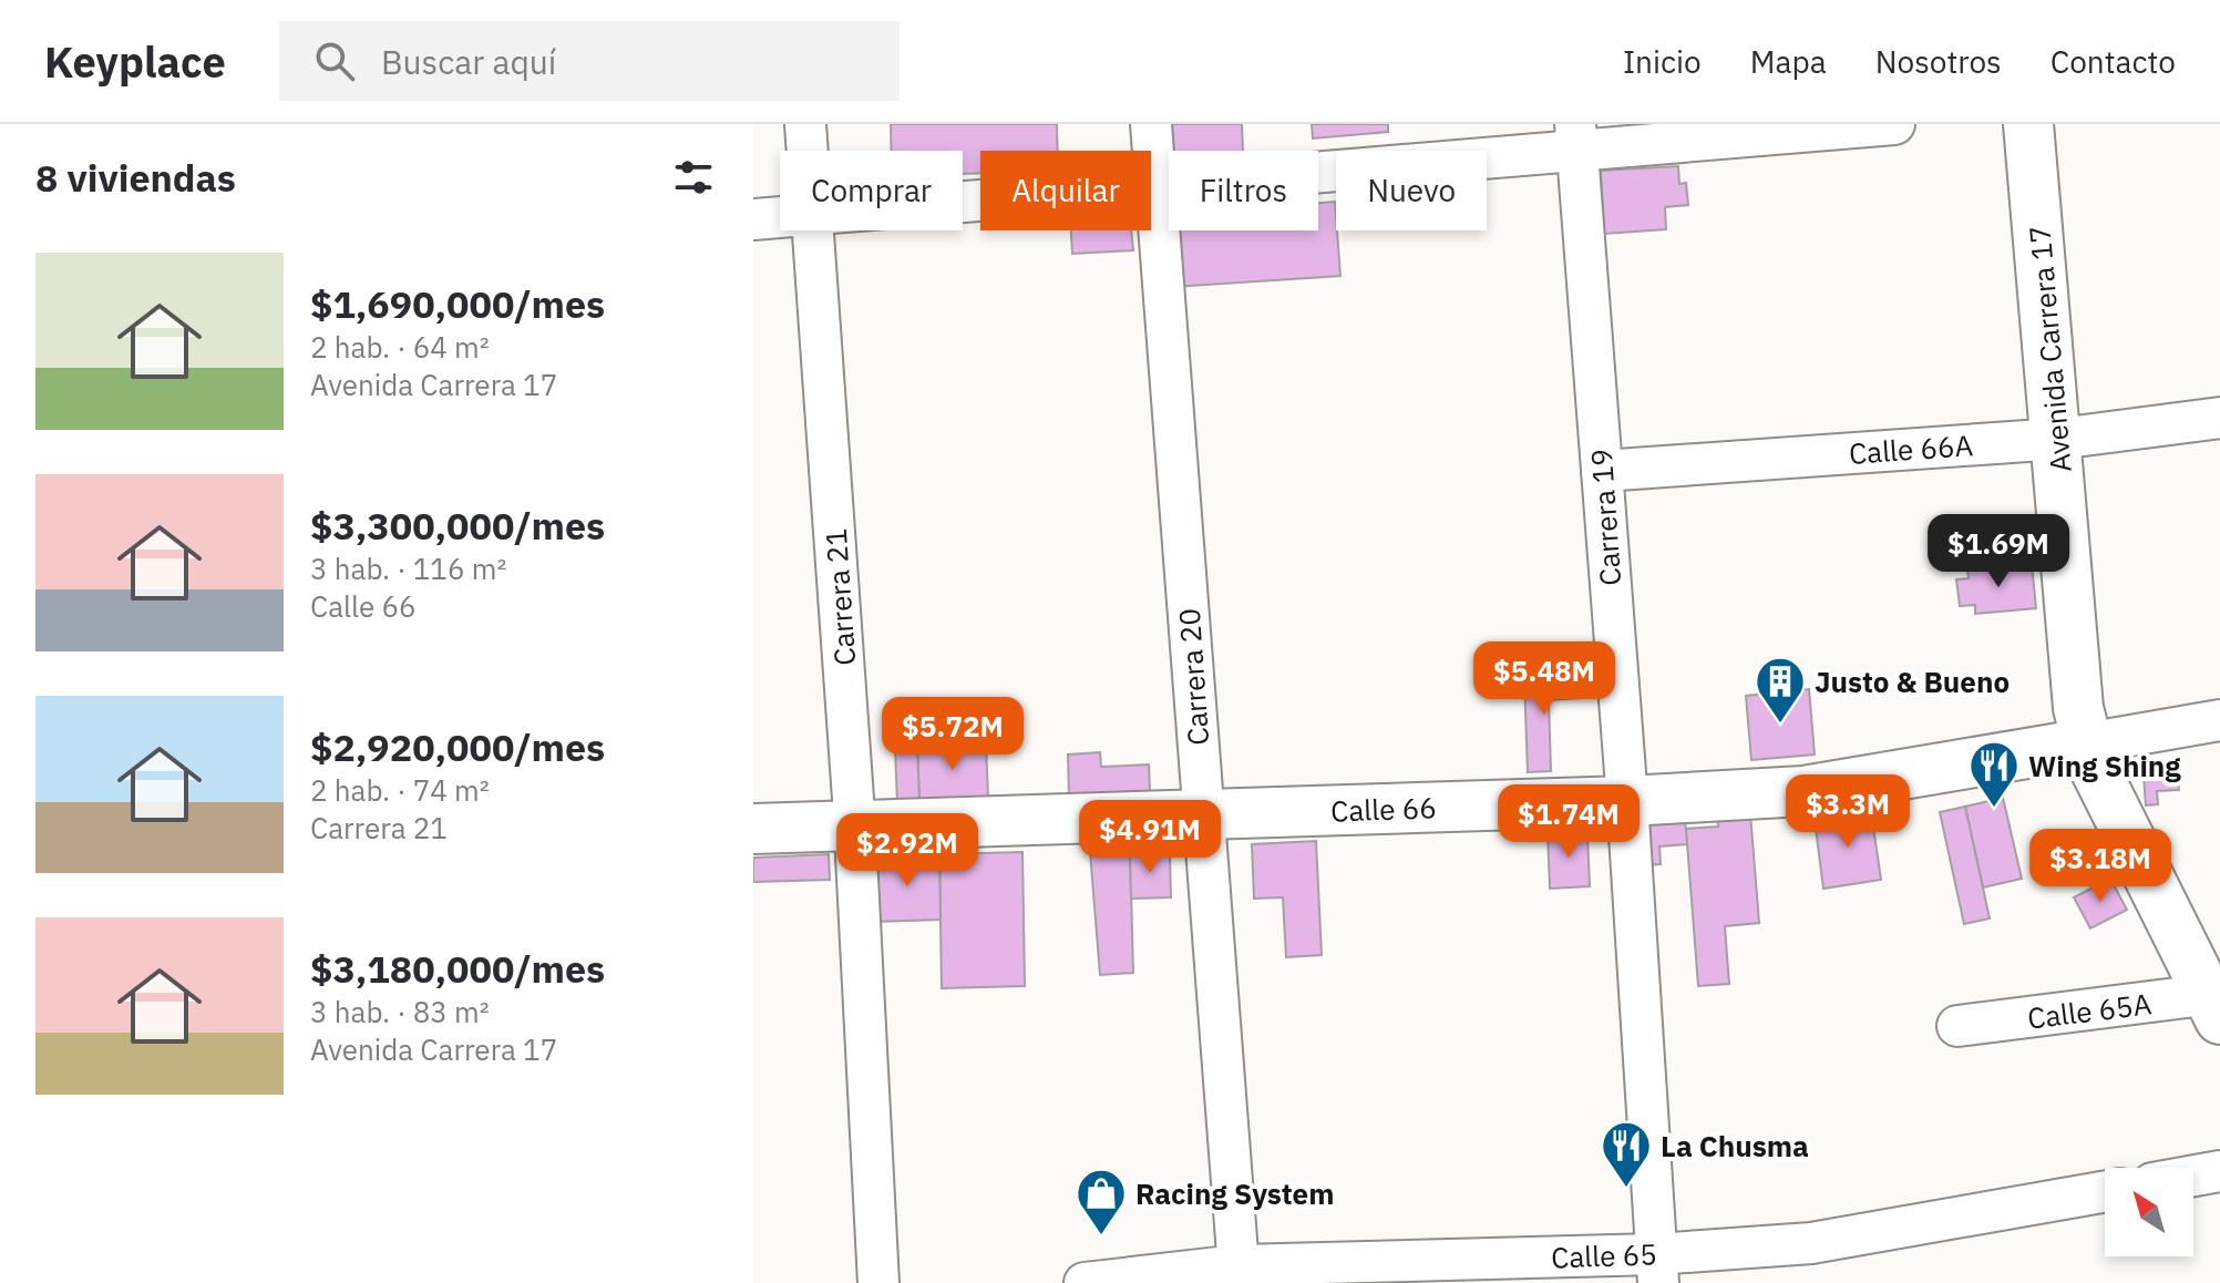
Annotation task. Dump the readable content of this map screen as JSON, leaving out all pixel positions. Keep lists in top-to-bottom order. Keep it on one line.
{"streets":{"main road":["Avenida Carrera 17","Calle 66"],"street":["Calle 66A","Carrera 19","Carrera 21","Carrera 20","Calle 65A","Calle 65"]},"crossings":[["Avenida Carrera 17","Calle 66A"],["Avenida Carrera 17","Calle 66"],["Avenida Carrera 17","Calle 65A"],["Calle 66A","Carrera 19"],["Carrera 19","Calle 66"],["Carrera 19","Calle 65"],["Carrera 21","Calle 66"],["Carrera 20","Calle 66"],["Carrera 20","Calle 65"]],"places":{"building":["Justo & Bueno"],"restaurant":["Wing Shing","La Chusma"],"shop":["Racing System"]},"north":"top left","page":{"header":"Keyplace","search":"Buscar aquí","nav":["Inicio","Mapa","Nosotros","Contacto"],"heading":"8 viviendas","chip":["Comprar","Alquilar","Filtros","Nuevo"],"list":[{"name":"$1,690,000/mes","note":"2 hab. · 64 m² · Avenida Carrera 17"},{"name":"$3,300,000/mes","note":"3 hab. · 116 m² · Calle 66"},{"name":"$2,920,000/mes","note":"2 hab. · 74 m² · Carrera 21"},{"name":"$3,180,000/mes","note":"3 hab. · 83 m² · Avenida Carrera 17"}],"price":["$1.69M","$5.48M","$5.72M","$3.3M","$1.74M","$4.91M","$2.92M","$3.18M"]}}
